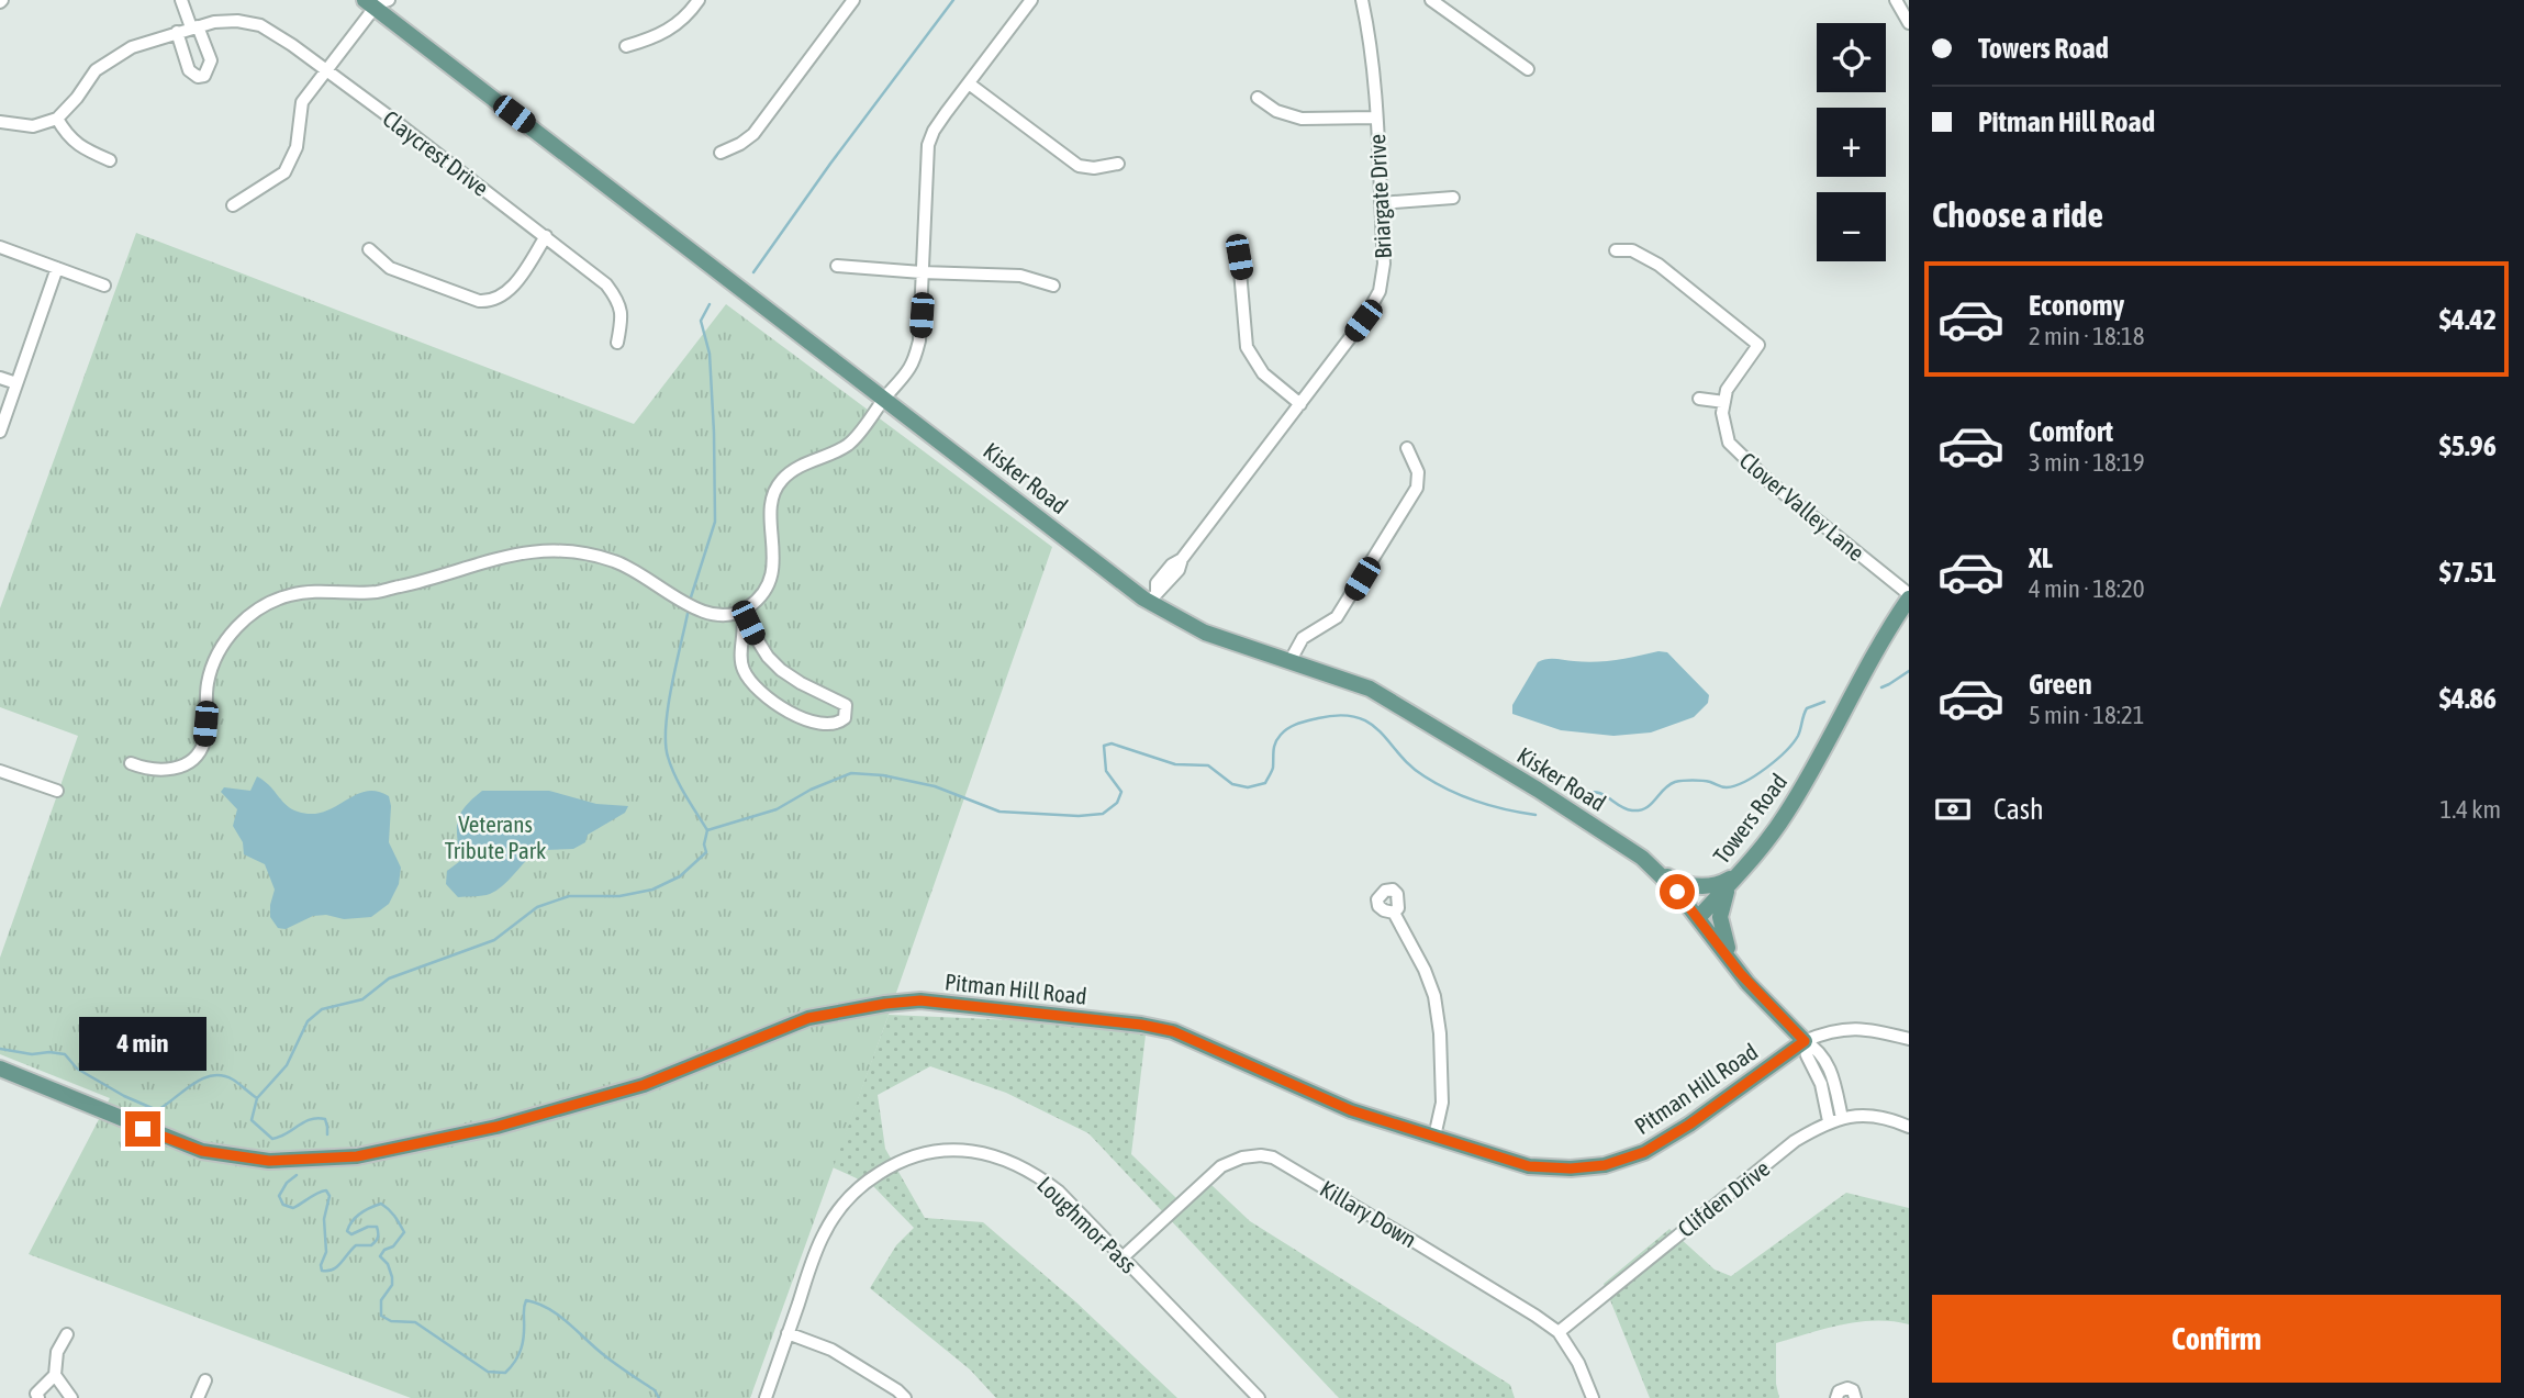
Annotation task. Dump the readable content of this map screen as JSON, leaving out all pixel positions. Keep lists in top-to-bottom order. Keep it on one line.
{"streets":{"main road":["Kisker Road","Towers Road","Pitman Hill Road"],"street":["Claycrest Drive","Briargate Drive","Clover Valley Lane","Clifden Drive","Killary Down","Loughmor Pass"]},"crossings":[["Briargate Drive","Kisker Road"],["Kisker Road","Towers Road"],["Clover Valley Lane","Towers Road"],["Clifden Drive","Killary Down"],["Killary Down","Loughmor Pass"]],"parks":["Veterans Tribute Park"],"page":{"banner":["Towers Road","Pitman Hill Road"],"map_buttons":["+","−"],"heading":"Choose a ride","list":[{"name":"Economy","note":"2 min · 18:18","value":"$4.42"},{"name":"Comfort","note":"3 min · 18:19","value":"$5.96"},{"name":"XL","note":"4 min · 18:20","value":"$7.51"},{"name":"Green","note":"5 min · 18:21","value":"$4.86"}],"pay":["Cash","1.4 km"],"bubble":"4 min","buttons":"Confirm"}}
